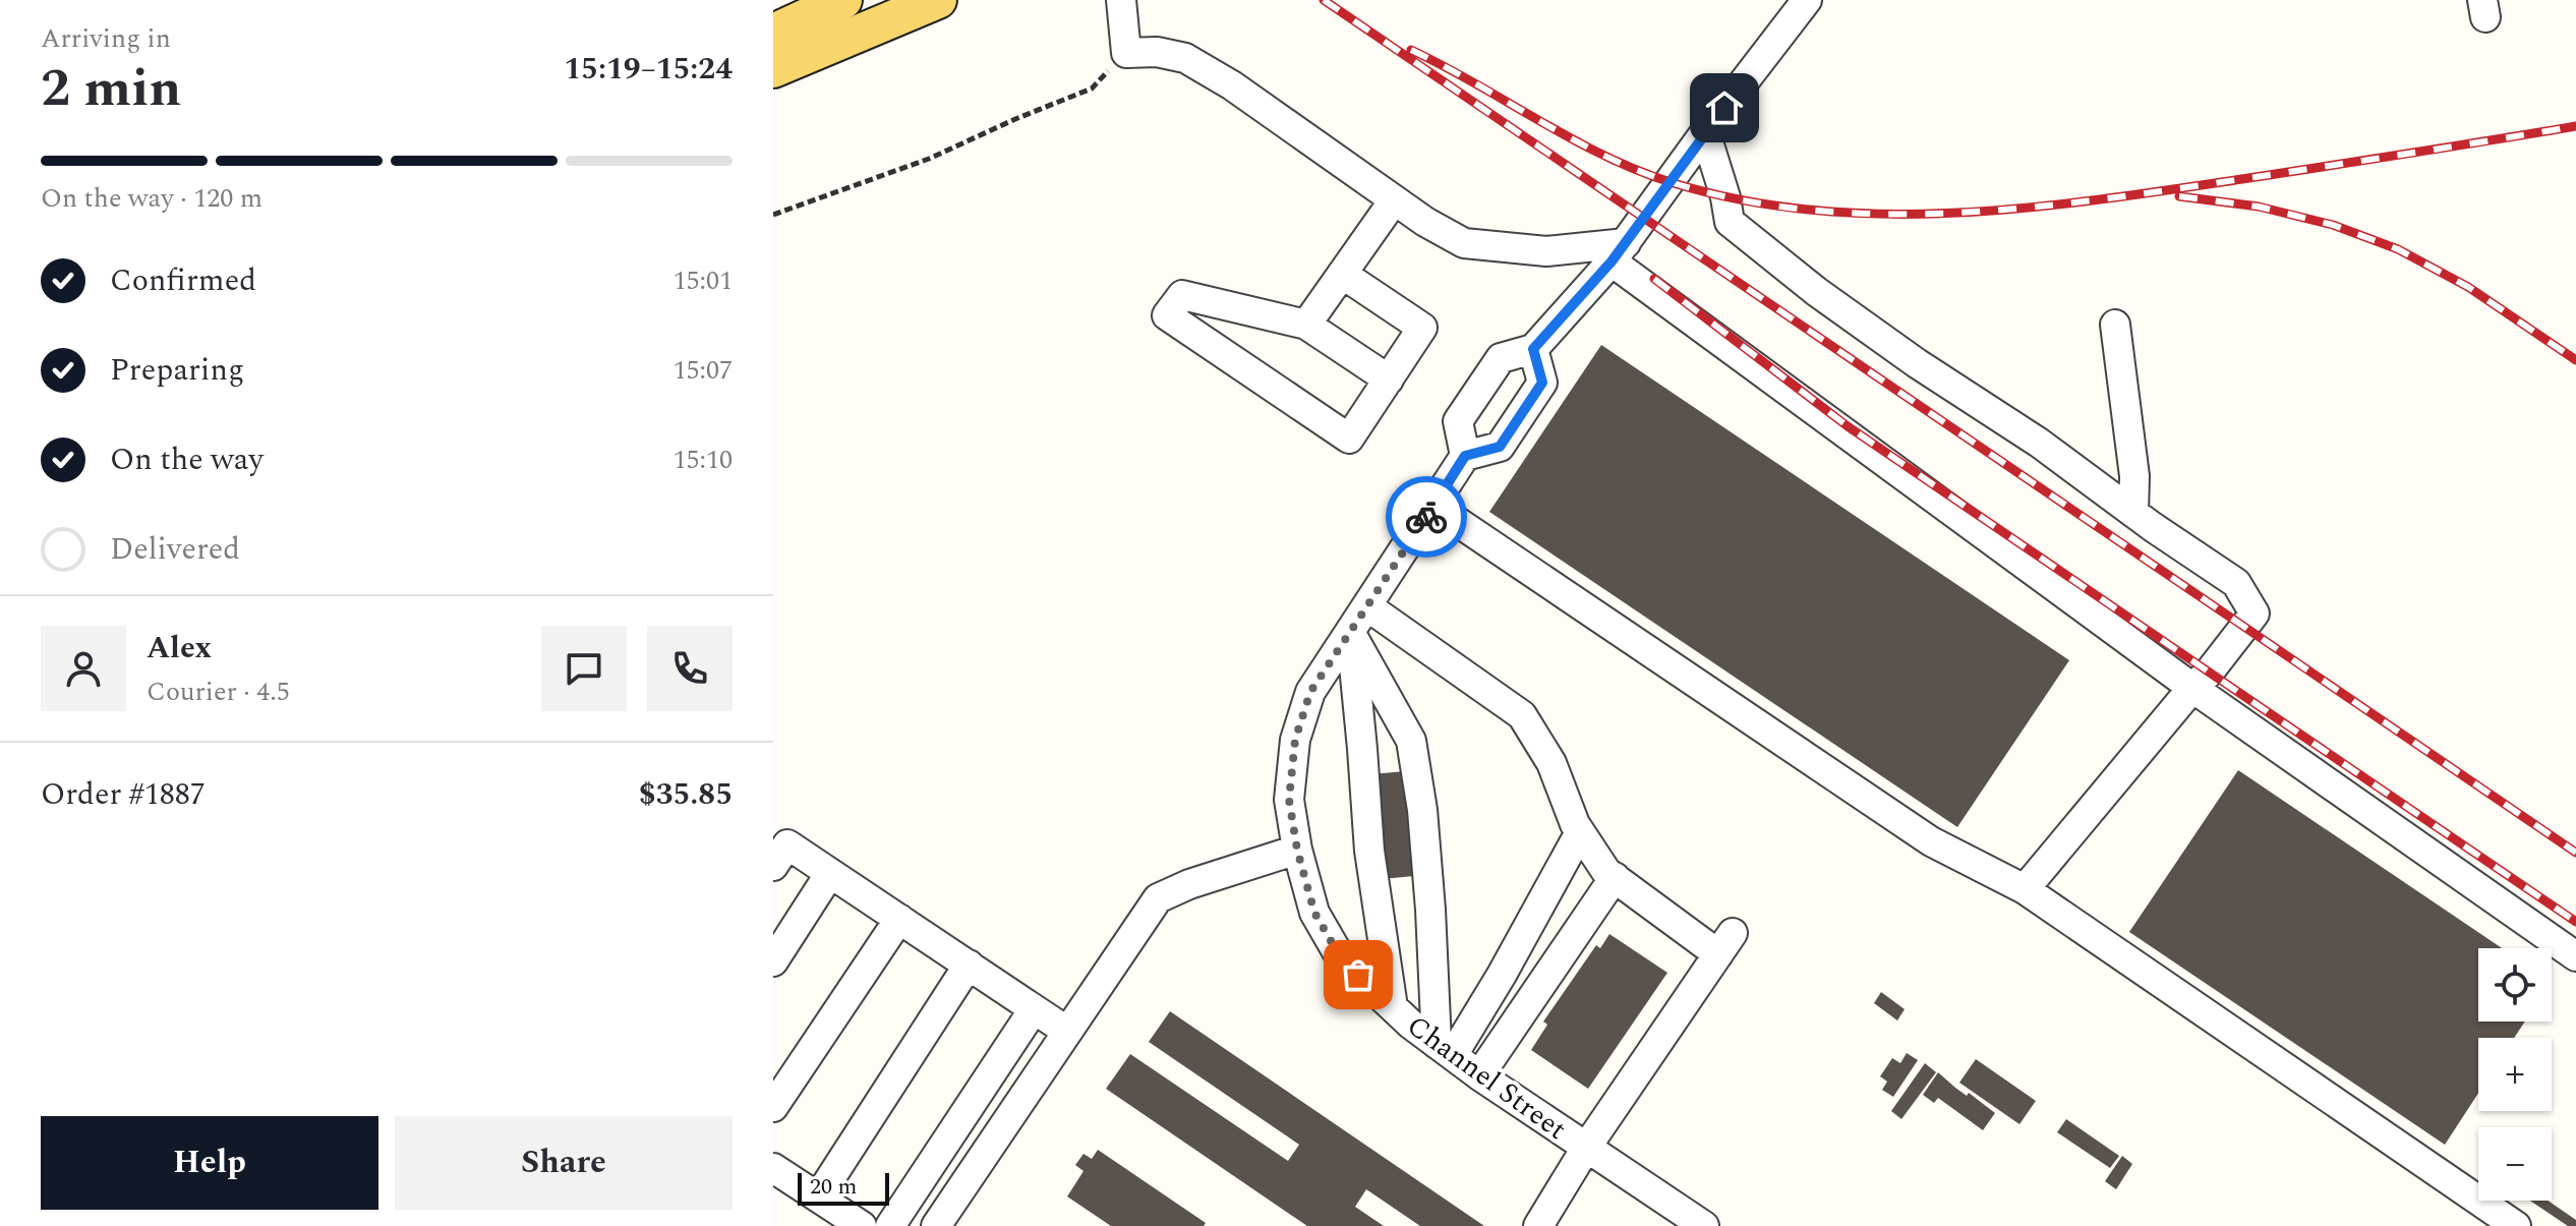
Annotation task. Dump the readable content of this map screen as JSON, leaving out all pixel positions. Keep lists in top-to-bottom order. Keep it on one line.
{"streets":{"street":["Channel Street"]},"scale_bar":"20 m","page":{"heading":["2 min","Arriving in","15:19–15:24"],"panel":["Alex","Courier · 4.5","Order #1887","$35.85"],"bar":"On the way · 120 m","list":[["Confirmed","15:01"],["Preparing","15:07"],["On the way","15:10"],"Delivered"],"map_buttons":["+","−"],"buttons":["Help","Share"],"scale":"20 m"}}
